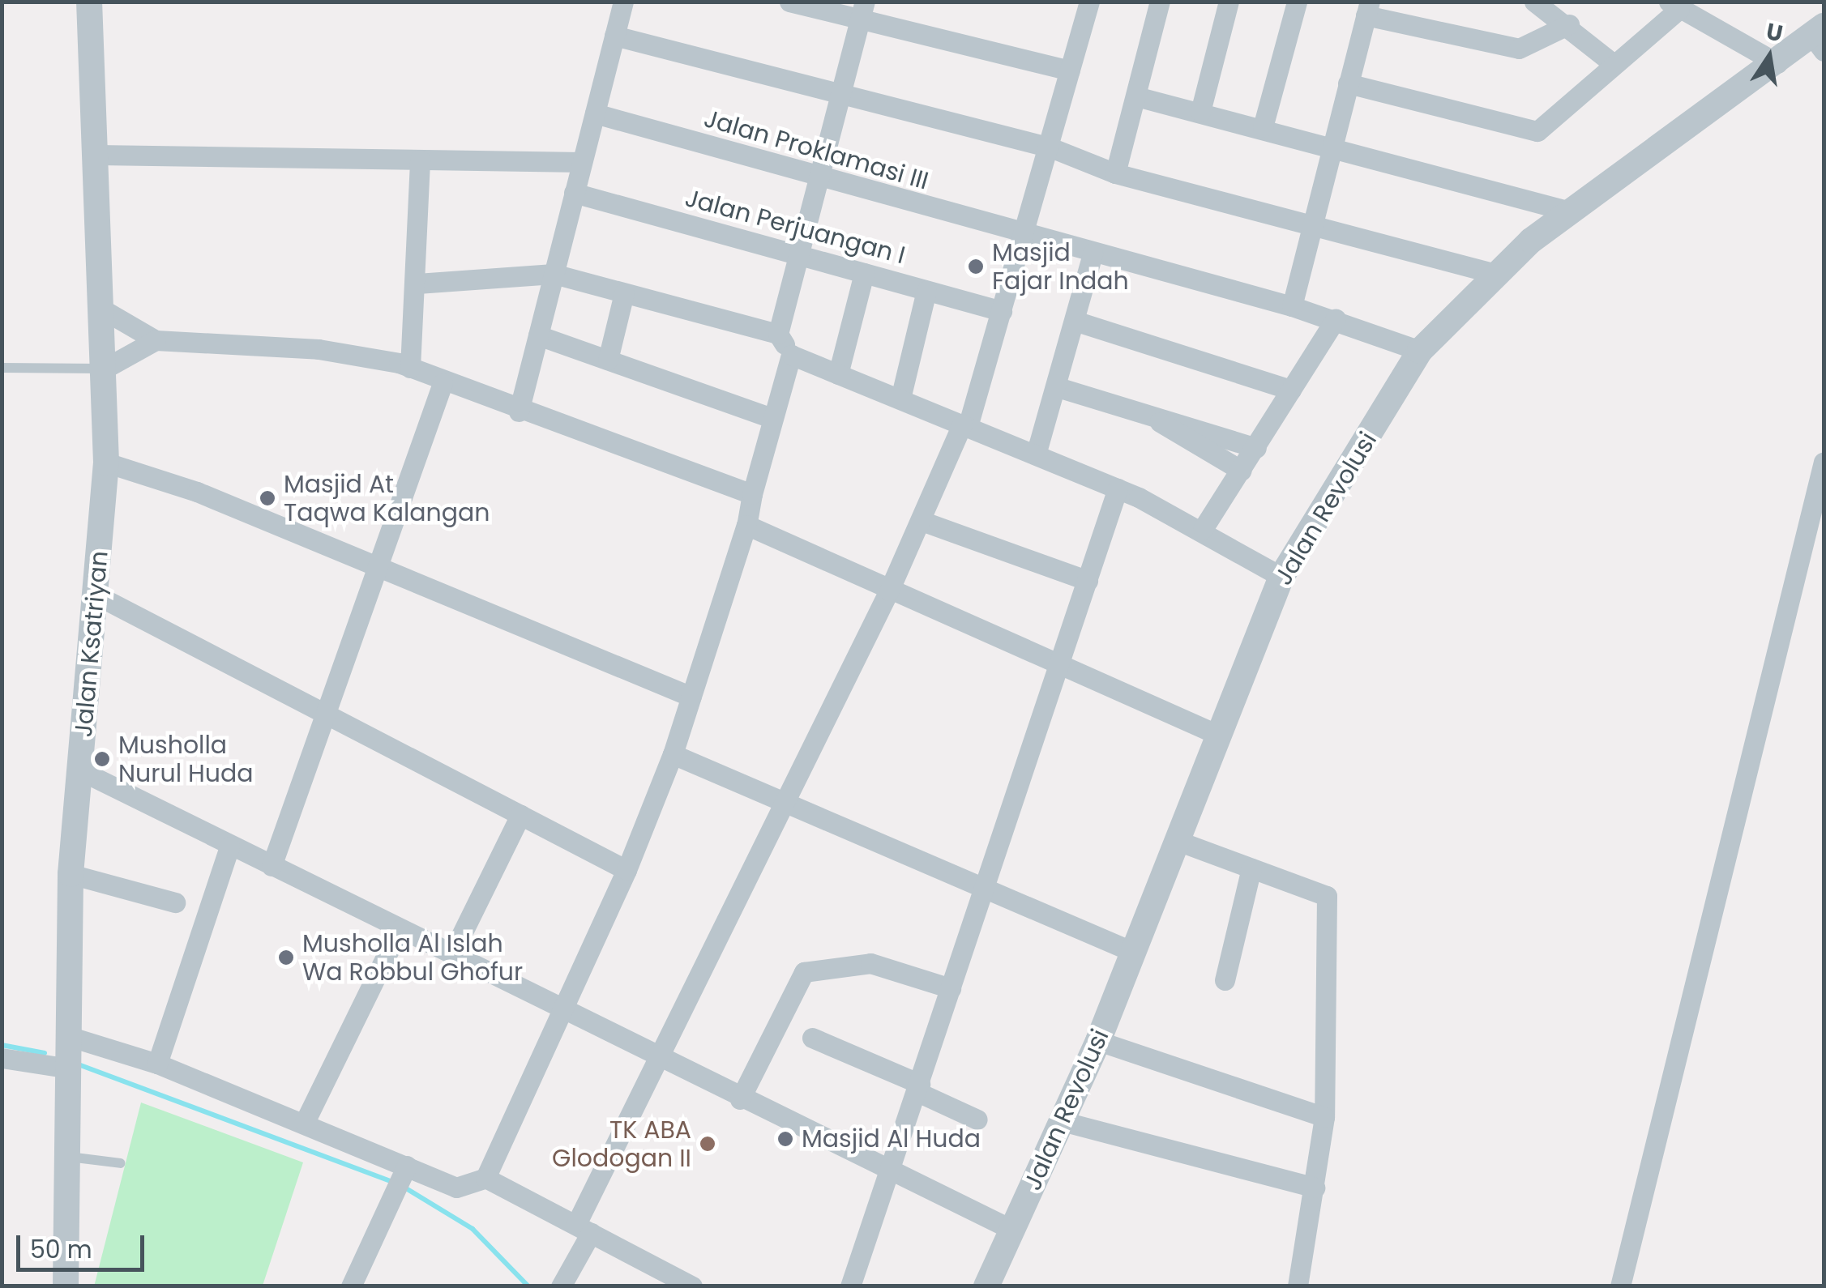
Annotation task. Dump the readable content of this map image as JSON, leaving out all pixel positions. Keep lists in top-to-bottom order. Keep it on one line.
{"streets":{"street":["Jalan Proklamasi III","Jalan Perjuangan I","Jalan Revolusi","Jalan Ksatriyan"]},"crossings":[["Jalan Proklamasi III","Jalan Revolusi"]],"places":["Masjid Fajar Indah","Masjid At Taqwa Kalangan","Musholla Nurul Huda","Musholla Al Islah Wa Robbul Ghofur","Masjid Al Huda","TK ABA Glodogan II"],"scale_bar":"50 m","north":"top"}
